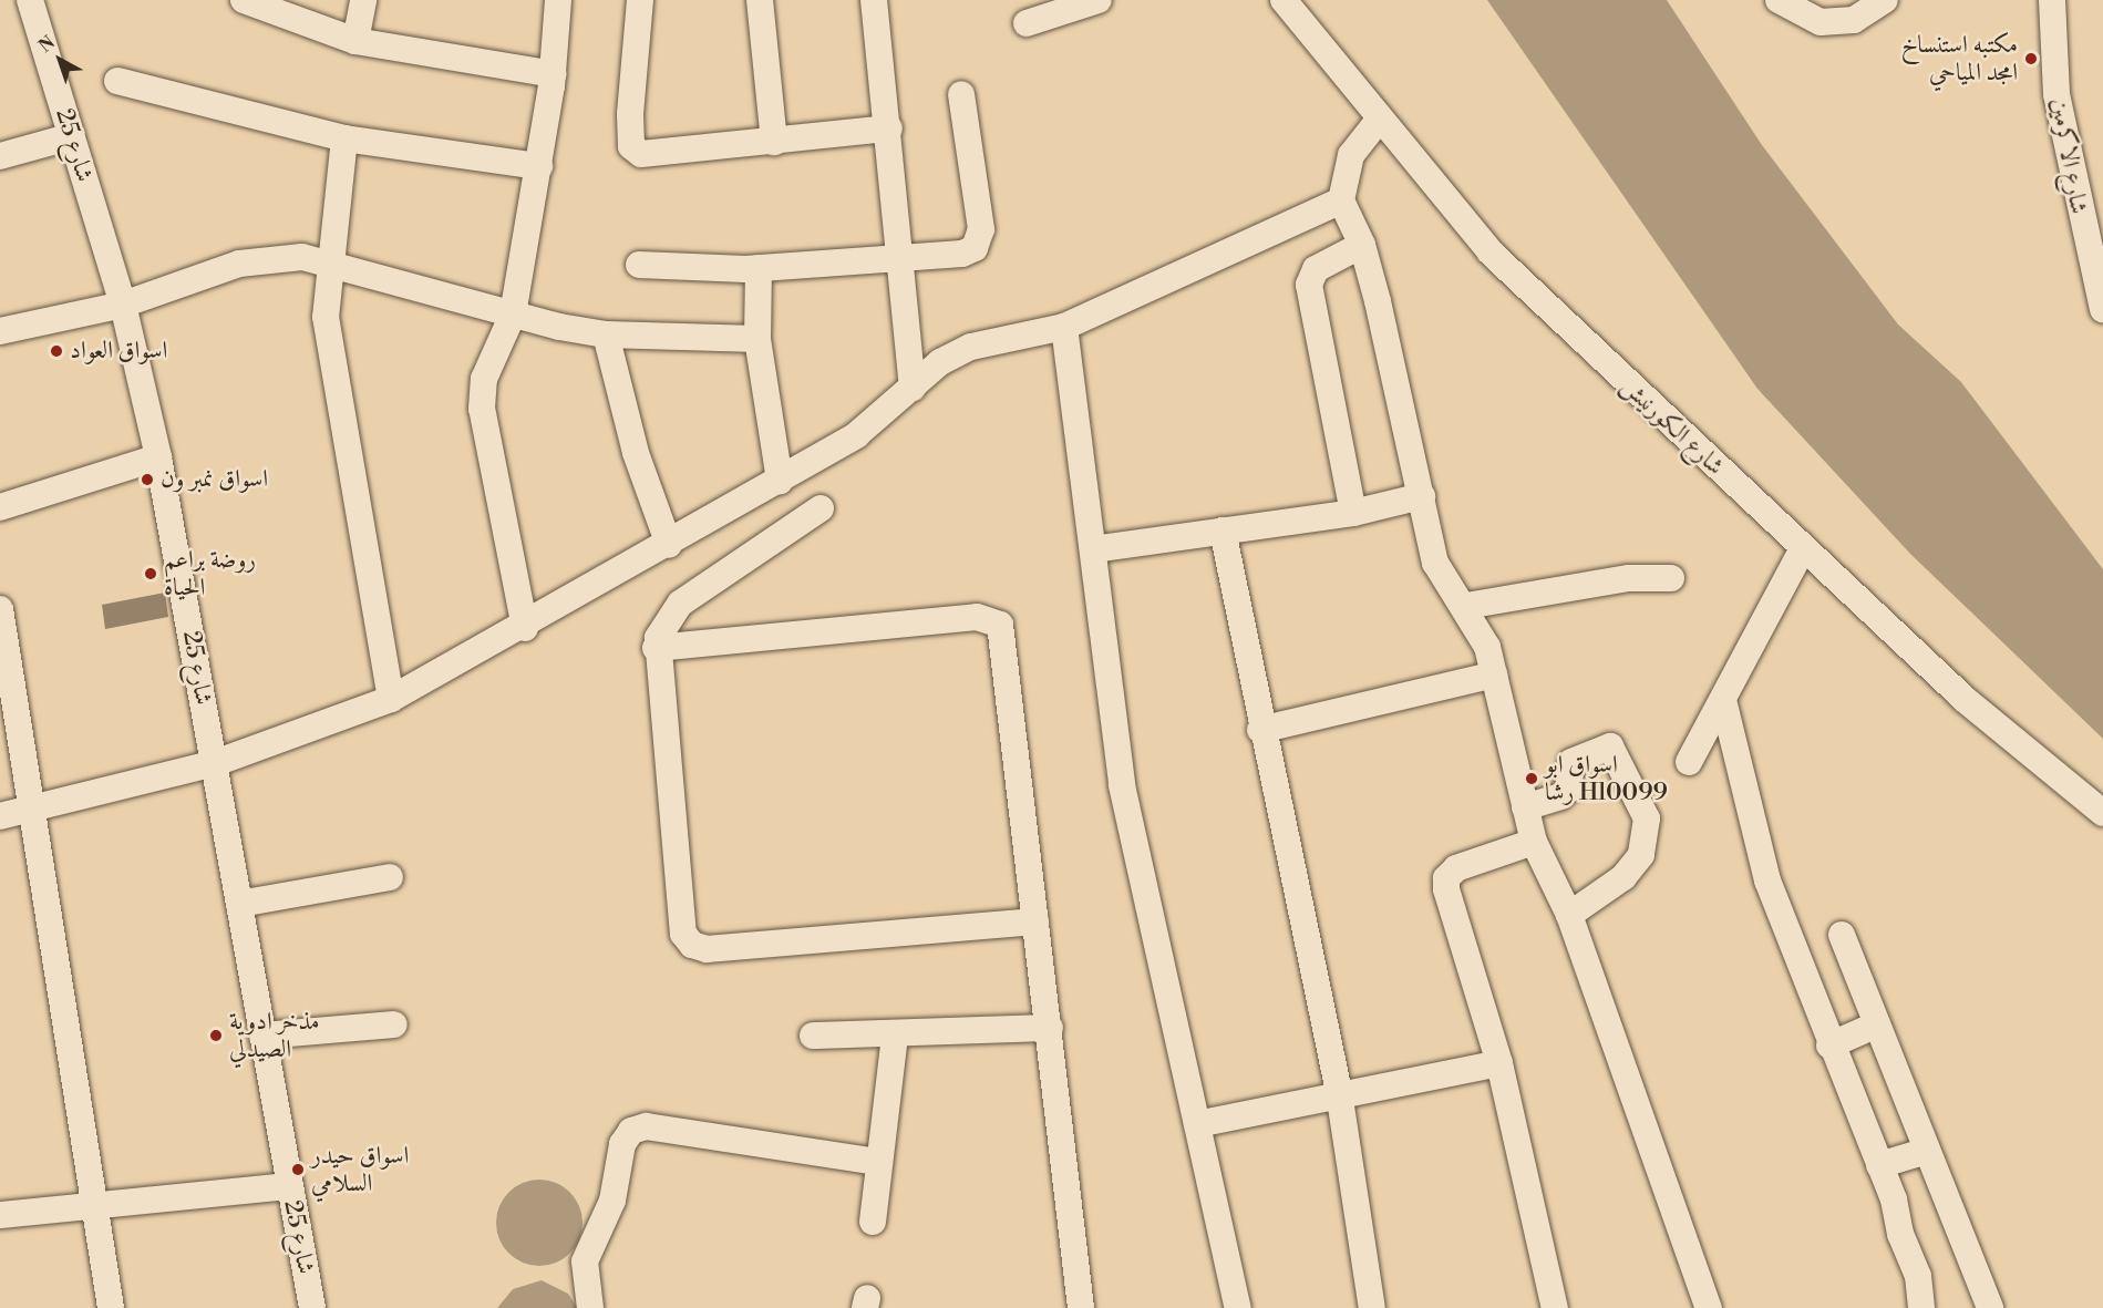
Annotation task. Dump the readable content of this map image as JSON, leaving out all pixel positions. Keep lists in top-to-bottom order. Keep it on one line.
{"streets":{"street":["شارع 25","شارع الاكرمين","شارع الكورنيش"]},"places":["مكتبه استنساخ امجد المياحي","اسواق العواد","اسواق نمبر ون","روضة براعم الحياة","اسواق ابو رشا Hl0099","مذخر ادوية الصيدلي","اسواق حيدر السلامي"],"north":"top left"}
